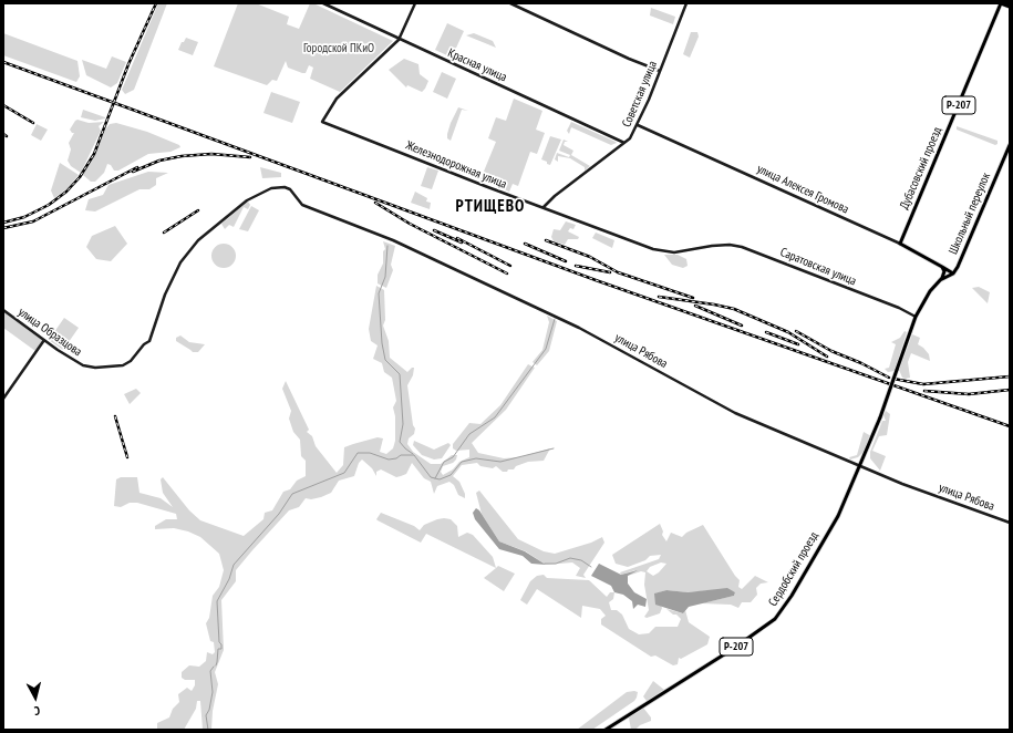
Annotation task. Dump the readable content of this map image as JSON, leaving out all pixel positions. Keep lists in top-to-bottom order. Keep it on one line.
{"streets":{"main road":["Р-207","Дубасовский проезд","улица Алексея Громова","Школьный переулок","Сердобский проезд"],"street":["Красная улица","Советская улица","Железнодорожная улица","Саратовская улица","улица Образцова","улица Рябова"]},"crossings":[["Красная улица","Советская улица"],["Красная улица","Железнодорожная улица"],["Советская улица","Железнодорожная улица"],["Советская улица","улица Алексея Громова"],["Р-207","Дубасовский проезд"],["Р-207","улица Алексея Громова"],["Р-207","Школьный переулок"],["Р-207","Саратовская улица"],["Р-207","Сердобский проезд"],["Железнодорожная улица","Саратовская улица"],["Дубасовский проезд","улица Алексея Громова"],["улица Алексея Громова","Школьный переулок"],["Саратовская улица","Сердобский проезд"],["улица Образцова","улица Рябова"],["улица Рябова","Сердобский проезд"]],"districts":["РТИЩЕВО"],"parks":["Городской ПКиО"],"north":"bottom"}
